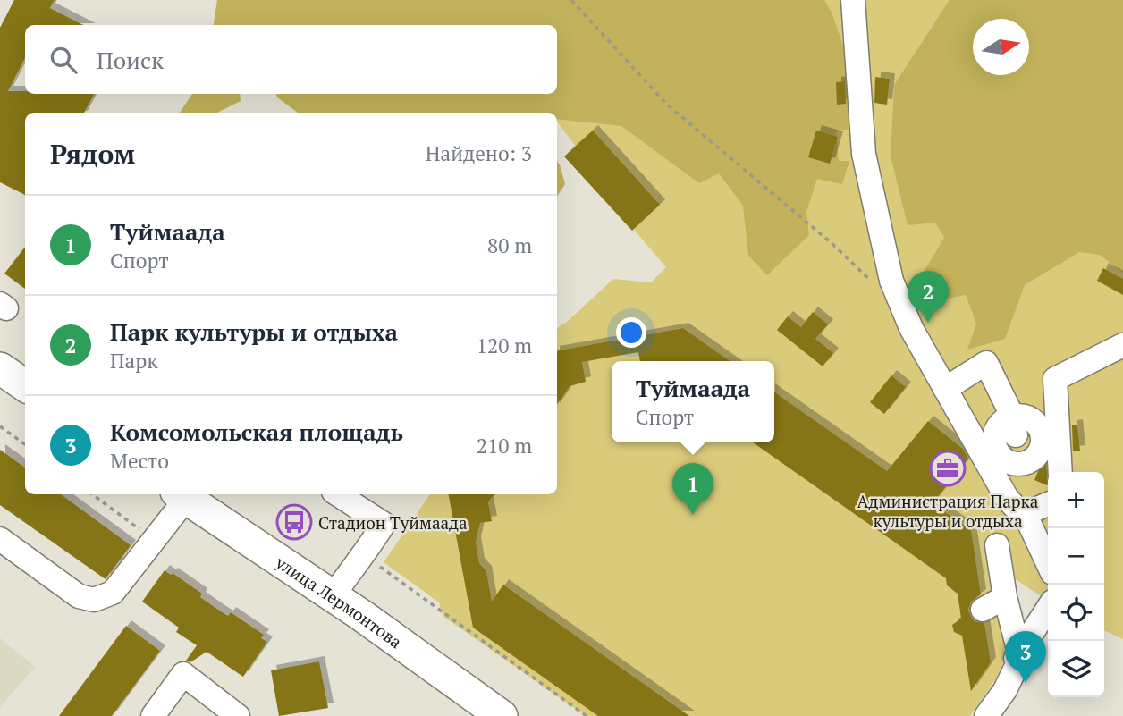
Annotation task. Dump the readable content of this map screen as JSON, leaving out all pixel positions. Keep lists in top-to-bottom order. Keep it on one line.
{"streets":{"main road":["улица Лермонтова"]},"places":{"office":["Администрация Парка культуры и отдыха"],"bus stop":["Стадион Туймаада"]},"north":"right","page":{"search":"Поиск","heading":["Рядом","Найдено: 3"],"list":[{"mark":"1","name":"Туймаада","note":"Спорт","value":"80 m"},{"mark":"2","name":"Парк культуры и отдыха","note":"Парк","value":"120 m"},{"mark":"3","name":"Комсомольская площадь","note":"Место","value":"210 m"}],"pins":["2","1","3"],"popup":["Туймаада","Спорт"],"map_buttons":["+","−"]}}
